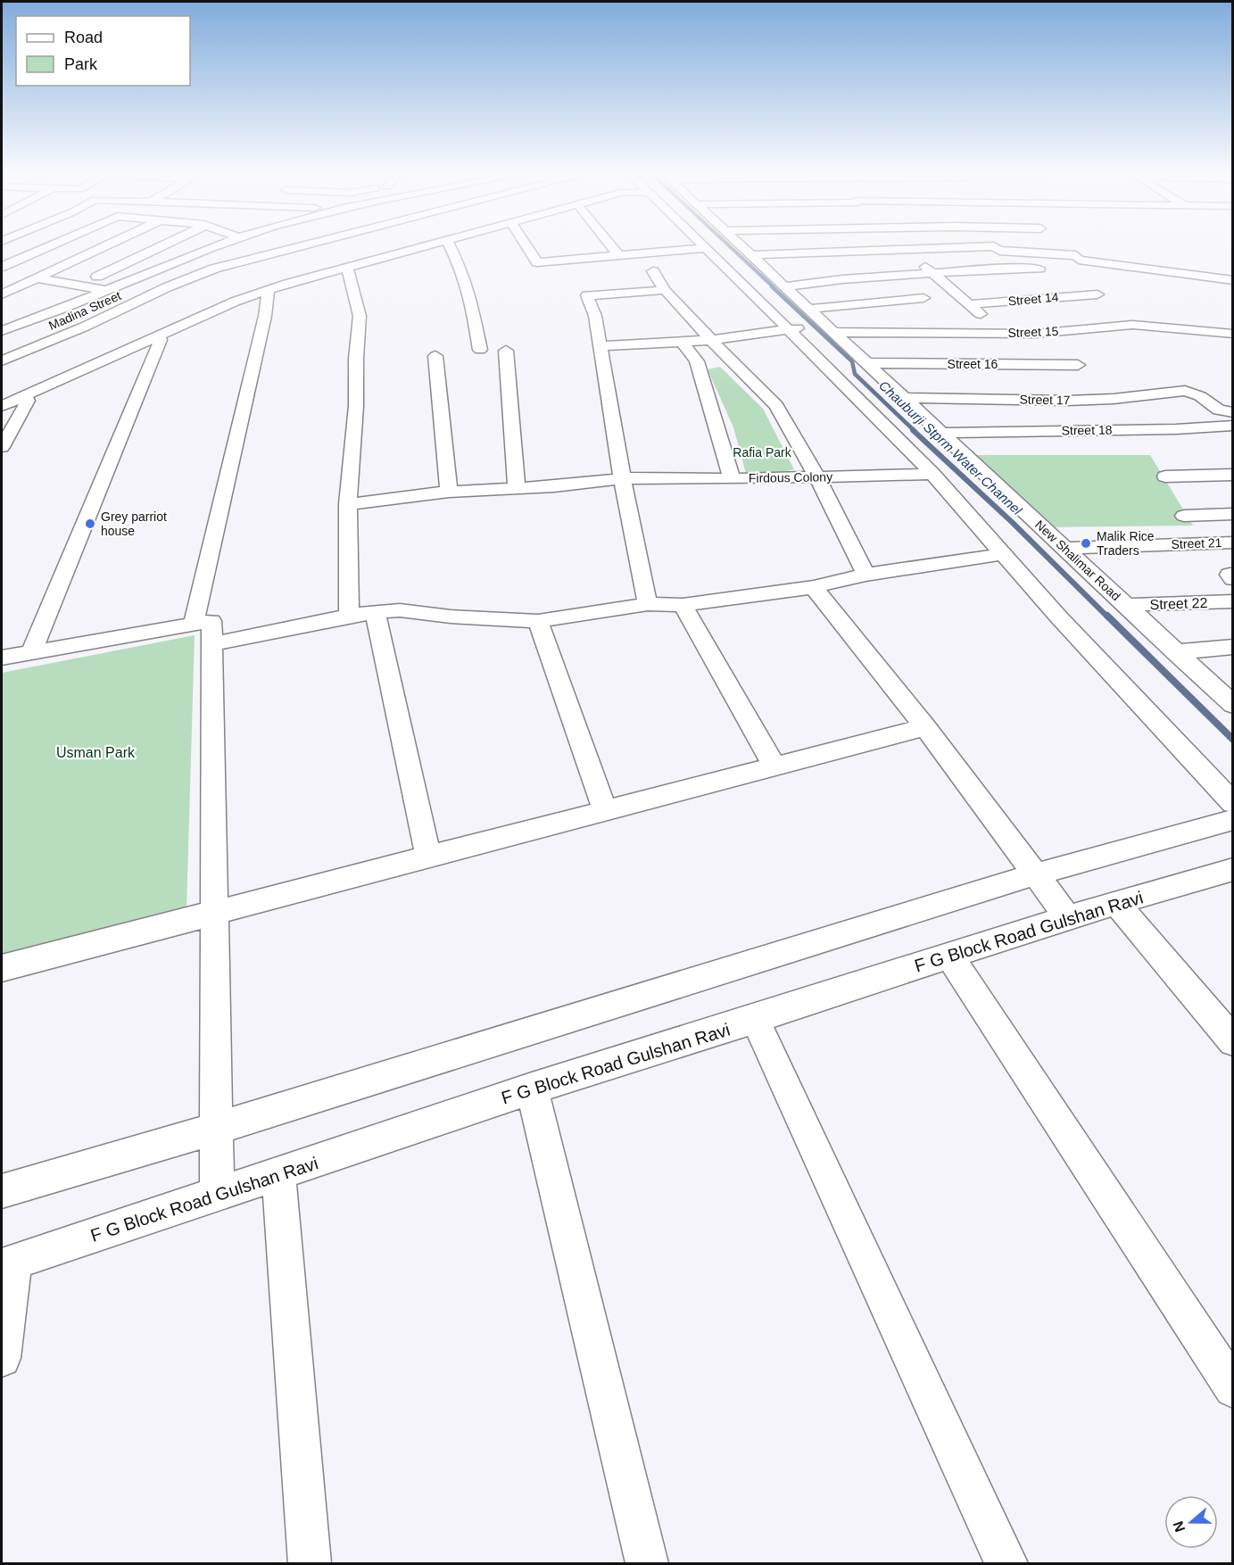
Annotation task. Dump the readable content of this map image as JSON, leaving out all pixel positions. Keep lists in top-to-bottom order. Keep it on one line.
{"streets":{"street":["Street 14","Madina Street","Street 15","Street 16","Street 17","Street 18","Firdous Colony","Street 21","New Shalimar Road","Street 22","F G Block Road Gulshan Ravi"]},"crossings":[["Street 15","New Shalimar Road"],["Street 16","New Shalimar Road"],["Street 17","Street 18"],["Street 17","New Shalimar Road"],["Street 18","New Shalimar Road"],["Street 21","New Shalimar Road"],["New Shalimar Road","Street 22"]],"water":["Chauburji Stprm Water Channel"],"parks":["Rafia Park","Usman Park"],"places":["Grey parriot house","Malik Rice Traders"],"legend":["Road","Park"],"north":"left"}
